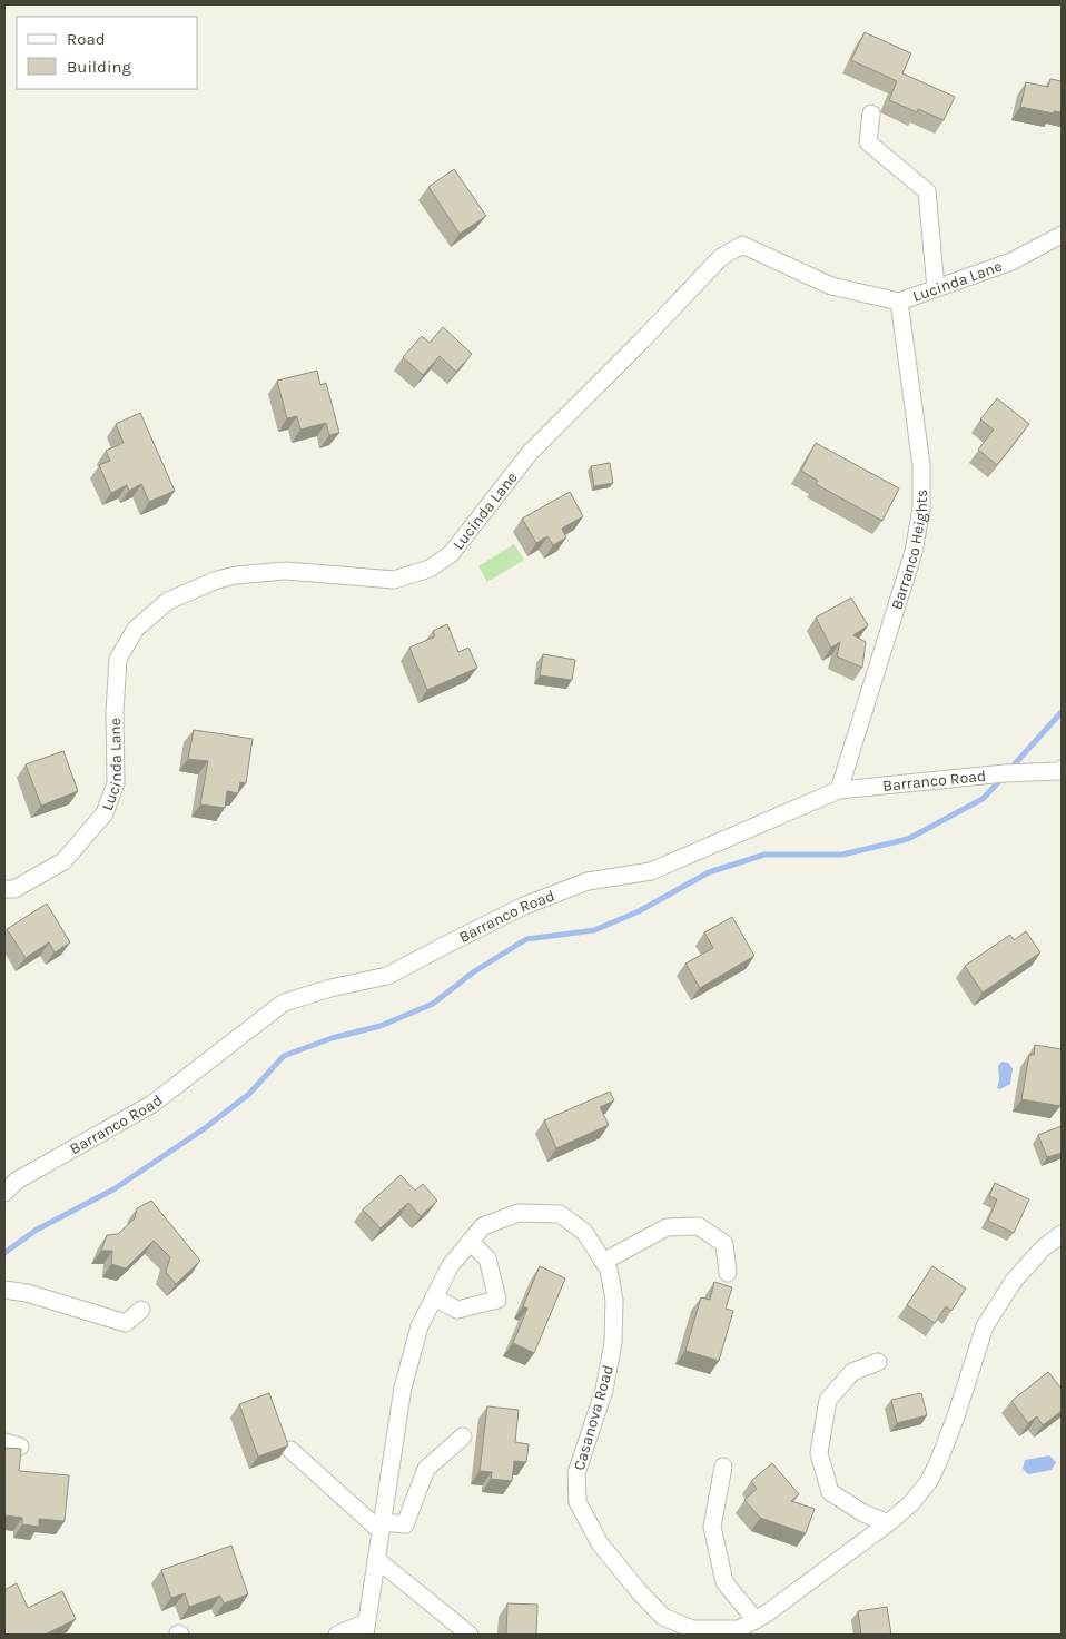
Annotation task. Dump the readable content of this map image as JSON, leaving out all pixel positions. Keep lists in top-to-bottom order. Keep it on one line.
{"streets":{"street":["Lucinda Lane","Barranco Heights","Barranco Road","Casanova Road"]},"crossings":[["Lucinda Lane","Barranco Heights"],["Barranco Heights","Barranco Road"]],"legend":["Road","Building"]}
